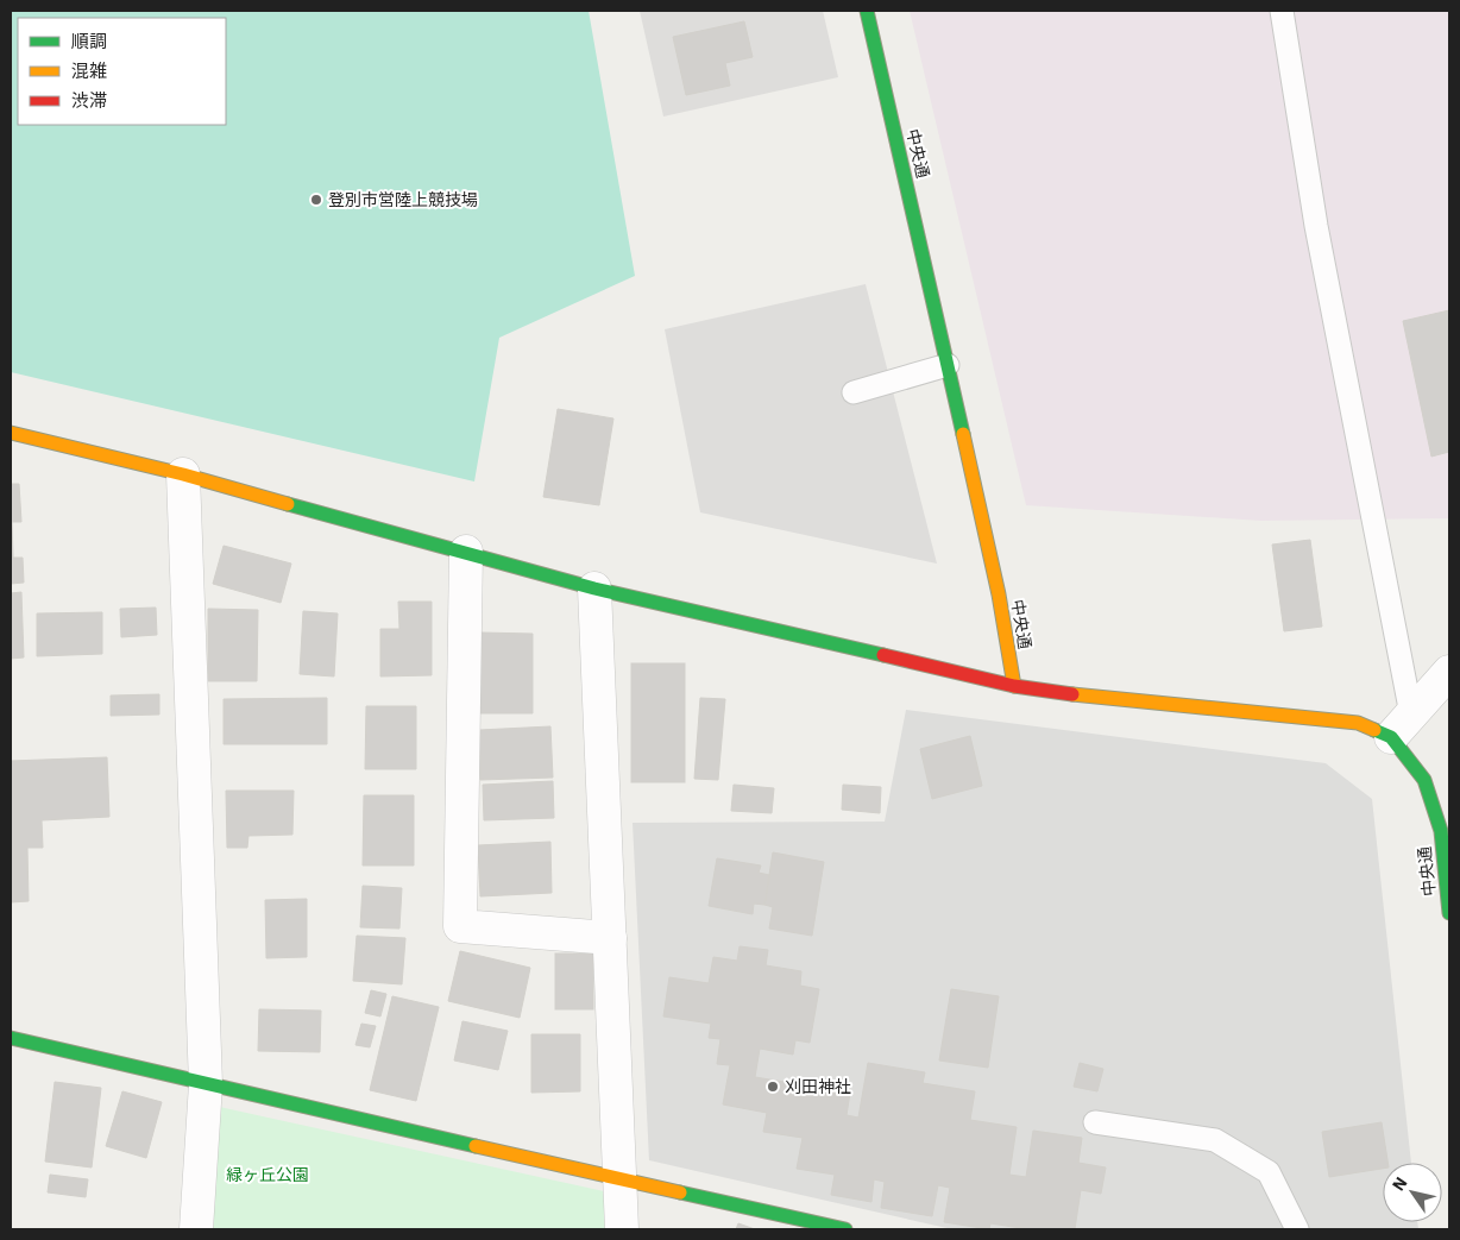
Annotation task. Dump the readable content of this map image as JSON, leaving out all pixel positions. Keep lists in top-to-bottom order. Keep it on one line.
{"streets":{"street":["中央通"]},"parks":["緑ヶ丘公園"],"places":["登別市営陸上競技場","刈田神社"],"legend":["順調","混雑","渋滞"],"north":"top left"}
